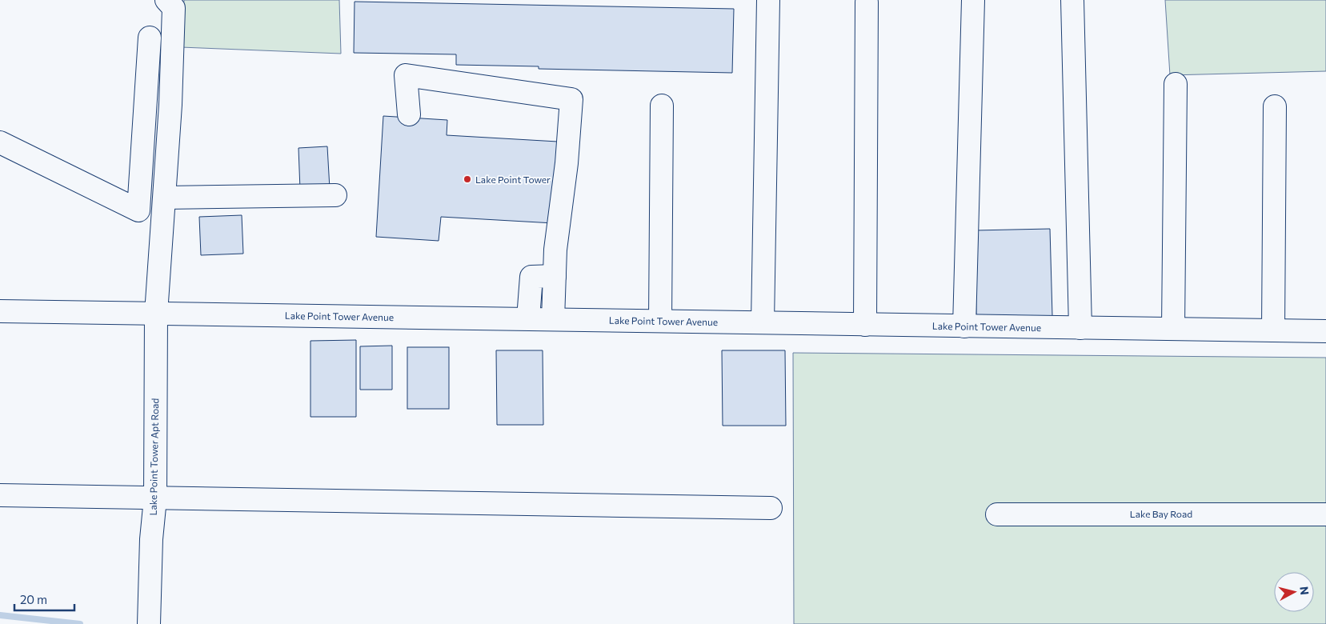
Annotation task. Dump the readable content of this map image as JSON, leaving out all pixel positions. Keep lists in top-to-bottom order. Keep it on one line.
{"streets":{"street":["Lake Point Tower Avenue","Lake Point Tower Apt Road","Lake Bay Road"]},"crossings":[["Lake Point Tower Avenue","Lake Point Tower Apt Road"]],"places":["Lake Point Tower"],"scale_bar":"20 m","north":"right"}
